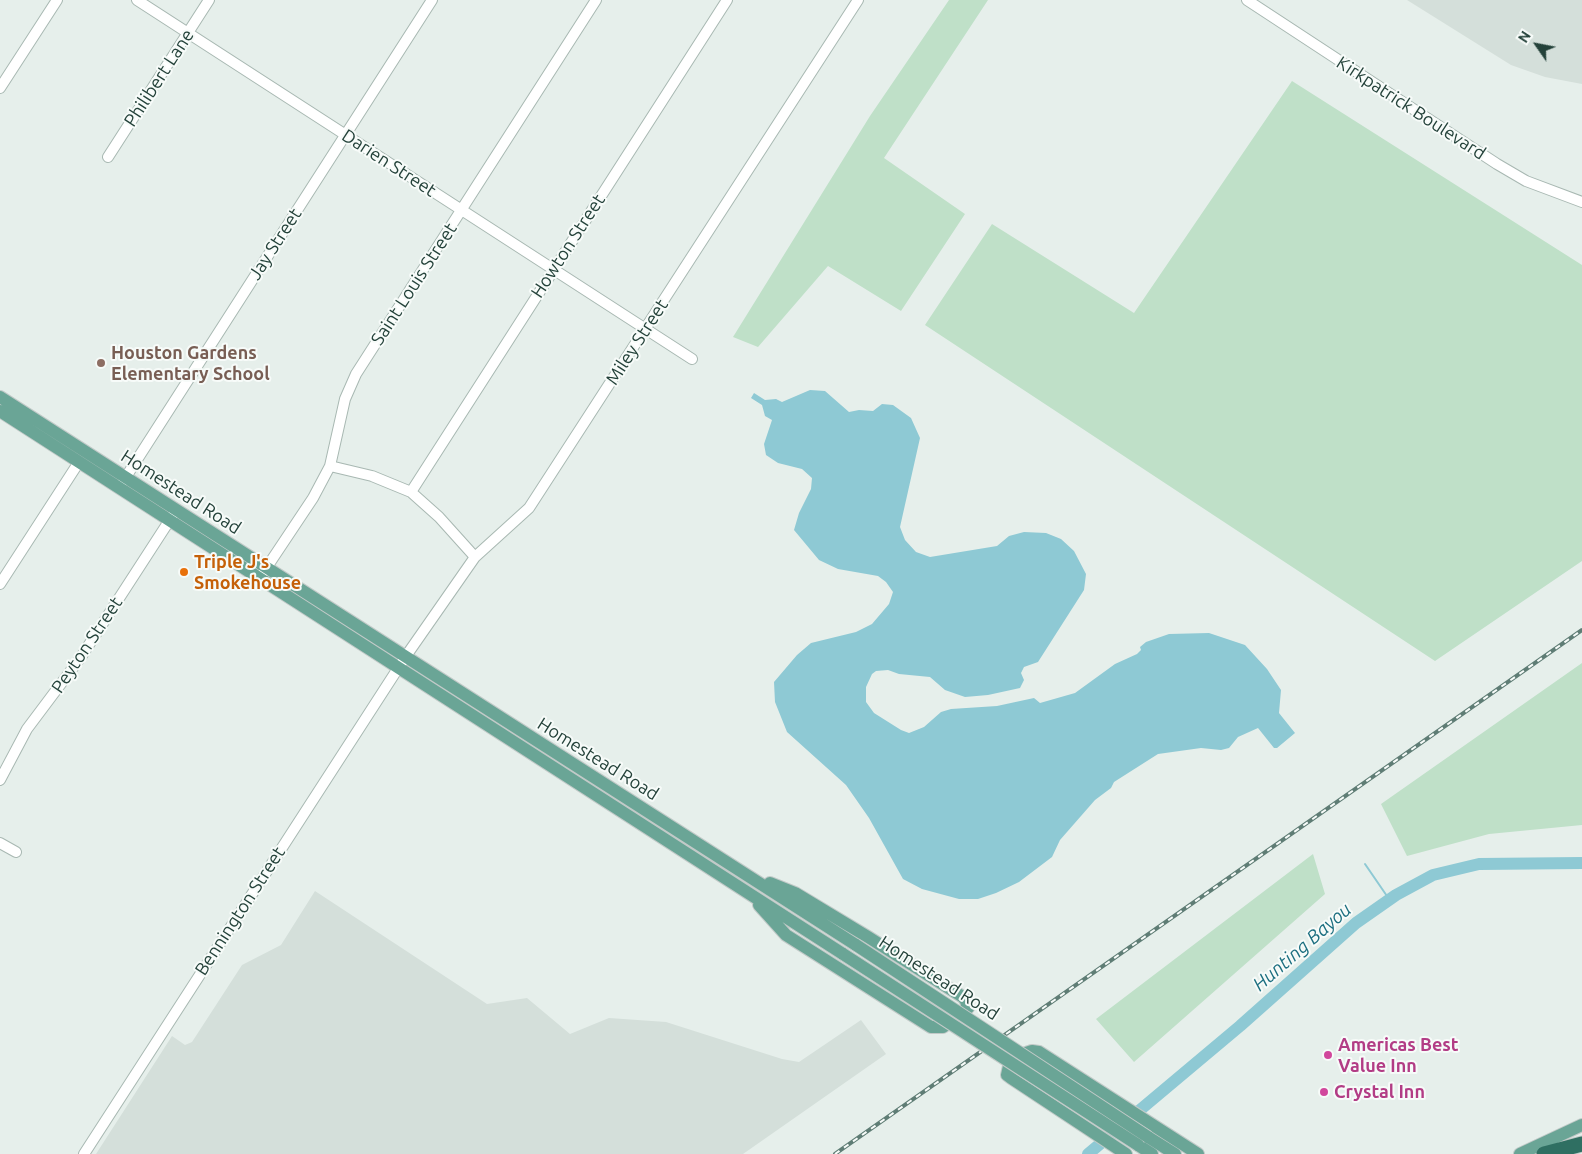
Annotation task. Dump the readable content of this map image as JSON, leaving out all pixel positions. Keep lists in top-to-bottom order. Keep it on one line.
{"streets":{"main road":["Homestead Road"],"street":["Philibert Lane","Kirkpatrick Boulevard","Darien Street","Jay Street","Howton Street","Saint Louis Street","Miley Street","Peyton Street","Bennington Street"]},"crossings":[["Philibert Lane","Darien Street"],["Darien Street","Jay Street"],["Darien Street","Howton Street"],["Darien Street","Saint Louis Street"],["Darien Street","Miley Street"],["Jay Street","Homestead Road"],["Saint Louis Street","Homestead Road"],["Miley Street","Homestead Road"],["Miley Street","Bennington Street"],["Homestead Road","Peyton Street"],["Homestead Road","Bennington Street"]],"water":["Hunting Bayou"],"places":["Houston Gardens Elementary School","Triple J's Smokehouse","Americas Best Value Inn","Crystal Inn"],"north":"top left"}
